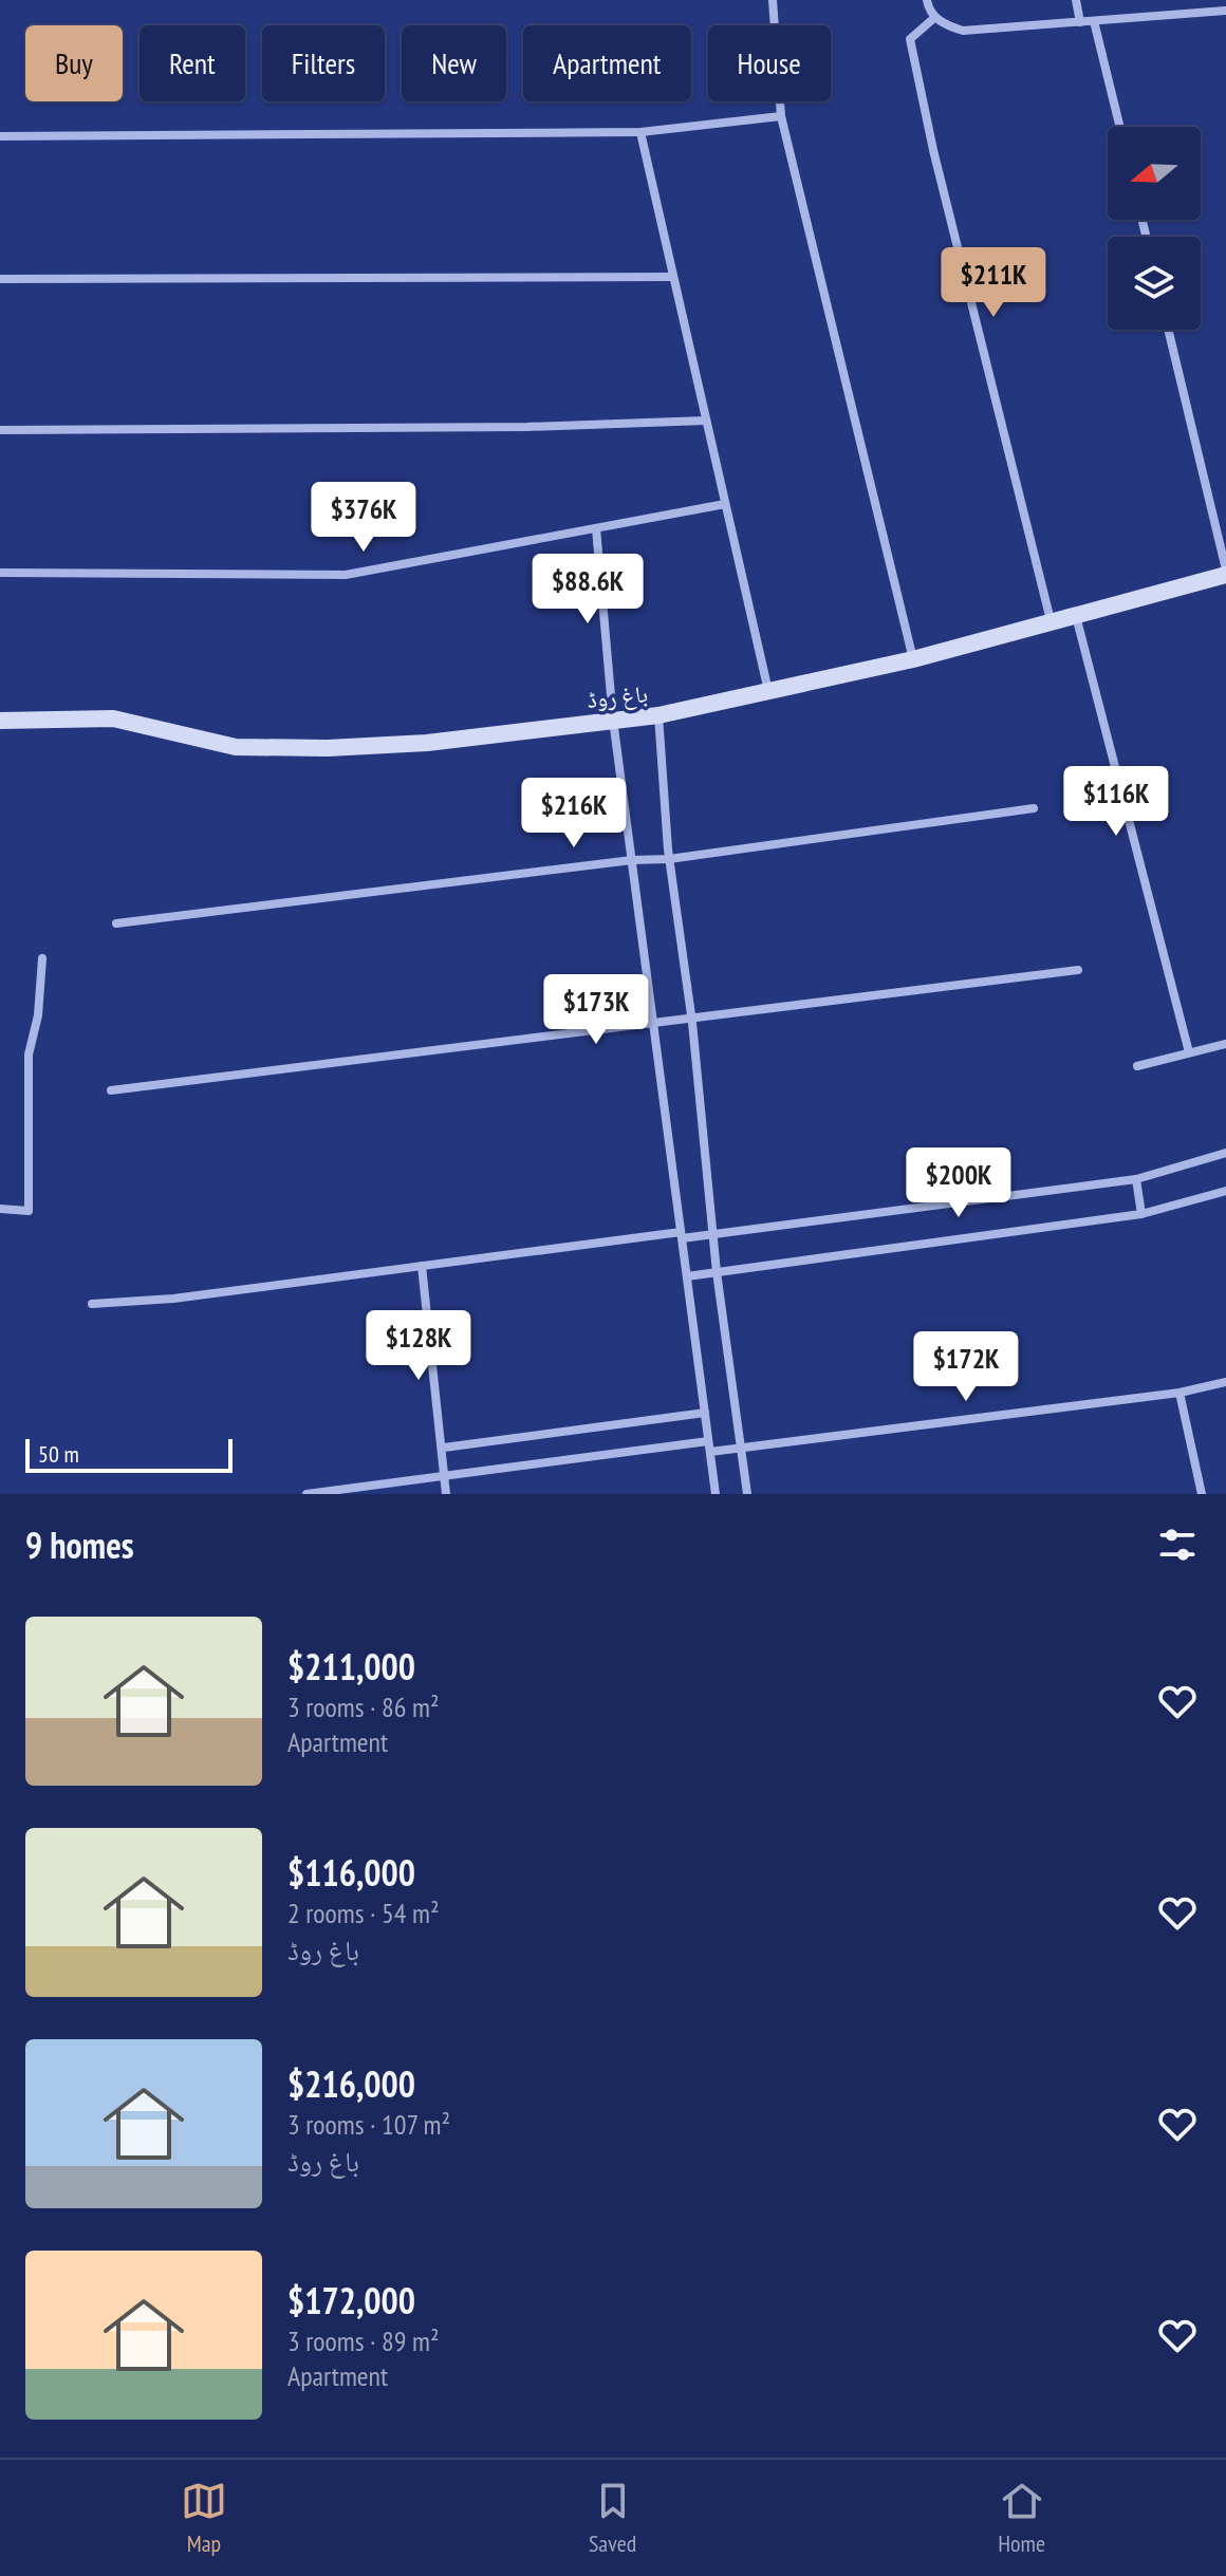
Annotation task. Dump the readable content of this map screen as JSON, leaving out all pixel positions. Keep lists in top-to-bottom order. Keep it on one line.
{"streets":{"street":["باغ روڈ"]},"scale_bar":"50 m","north":"left","page":{"chip":["Buy","Rent","Filters","New","Apartment","House"],"price":["$211K","$376K","$88.6K","$116K","$216K","$173K","$200K","$128K","$172K"],"scale":"50 m","heading":"9 homes","list":[{"name":"$211,000","note":"3 rooms · 86 m² · Apartment"},{"name":"$116,000","note":"2 rooms · 54 m² · باغ روڈ"},{"name":"$216,000","note":"3 rooms · 107 m² · باغ روڈ"},{"name":"$172,000","note":"3 rooms · 89 m² · Apartment"}],"tabs":["Map","Saved","Home"]}}
